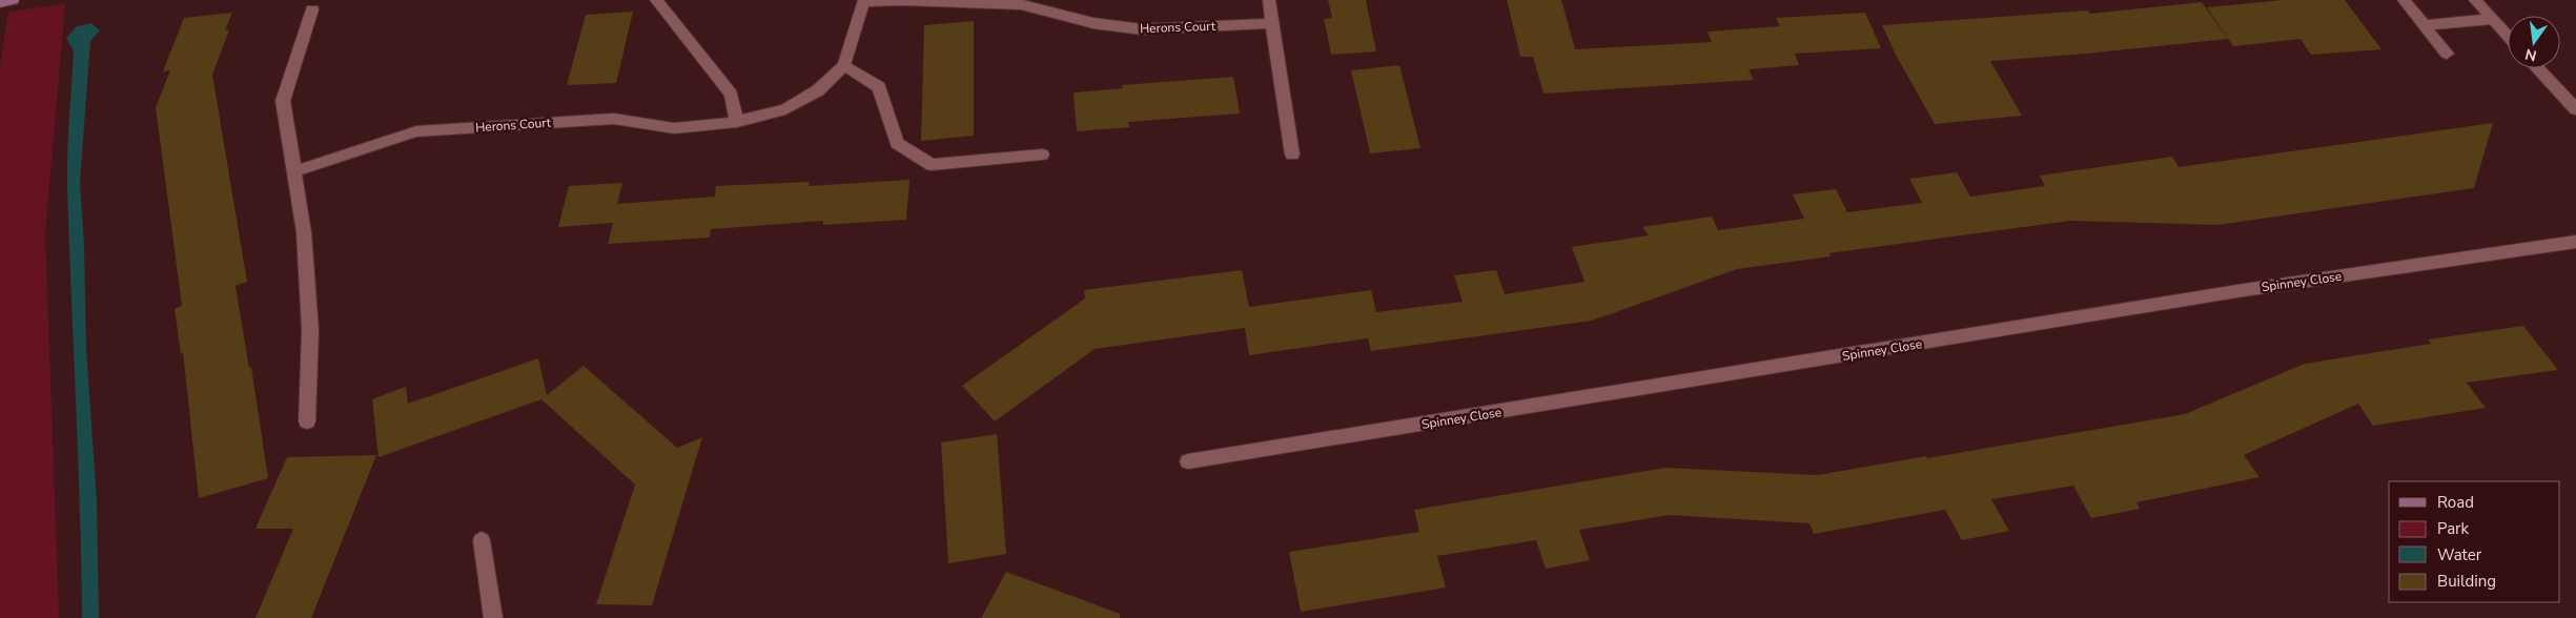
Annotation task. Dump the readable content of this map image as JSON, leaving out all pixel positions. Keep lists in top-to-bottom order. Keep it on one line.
{"streets":{"street":["Herons Court","Spinney Close"]},"legend":["Road","Park","Water","Building"],"north":"bottom"}
